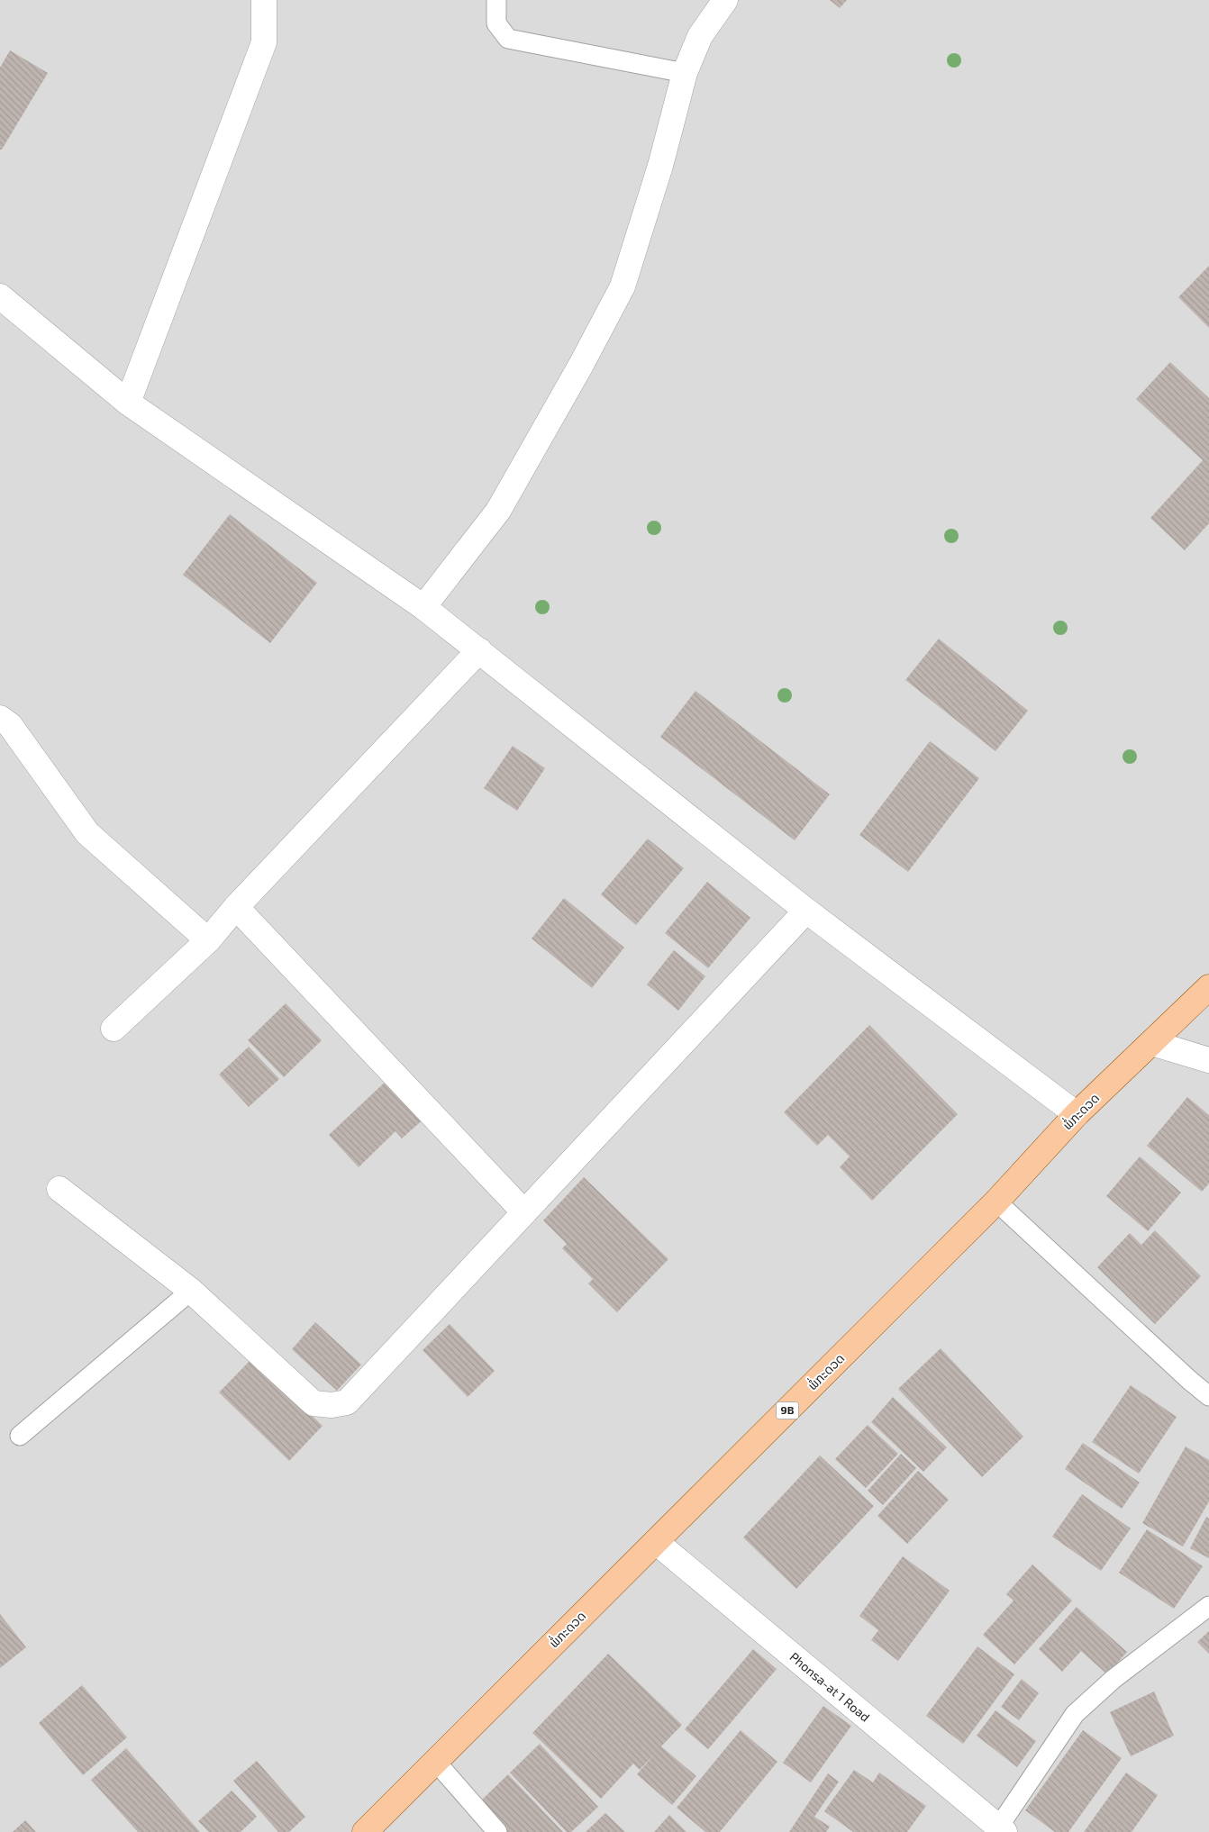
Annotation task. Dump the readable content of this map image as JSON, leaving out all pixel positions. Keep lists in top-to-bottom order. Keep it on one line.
{"streets":{"main road":["ພໍ່ກະດວດ","9B"],"street":["Phonsa-at 1 Road"]},"crossings":[["ພໍ່ກະດວດ","Phonsa-at 1 Road"]]}
